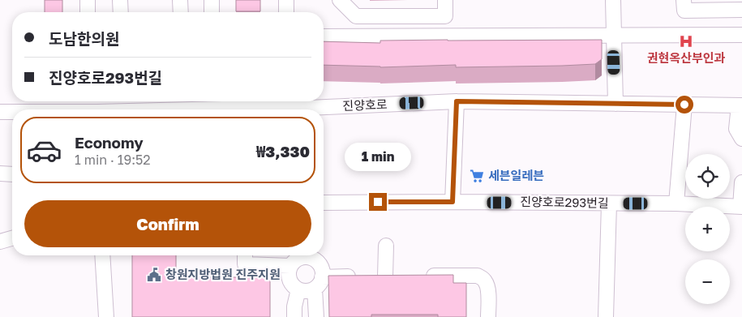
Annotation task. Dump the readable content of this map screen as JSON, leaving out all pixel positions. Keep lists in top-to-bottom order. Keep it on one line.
{"streets":{"street":["진양호로","진양호로293번길"]},"places":{"hospital":["권현옥산부인과"],"supermarket":["세븐일레븐"],"public building":["창원지방법원 진주지원"]},"page":{"banner":["도남한의원","진양호로293번길"],"list":[{"name":"Economy","note":"1 min · 19:52","value":"₩3,330"}],"bubble":"1 min","map_buttons":["+","−"],"buttons":"Confirm"}}
